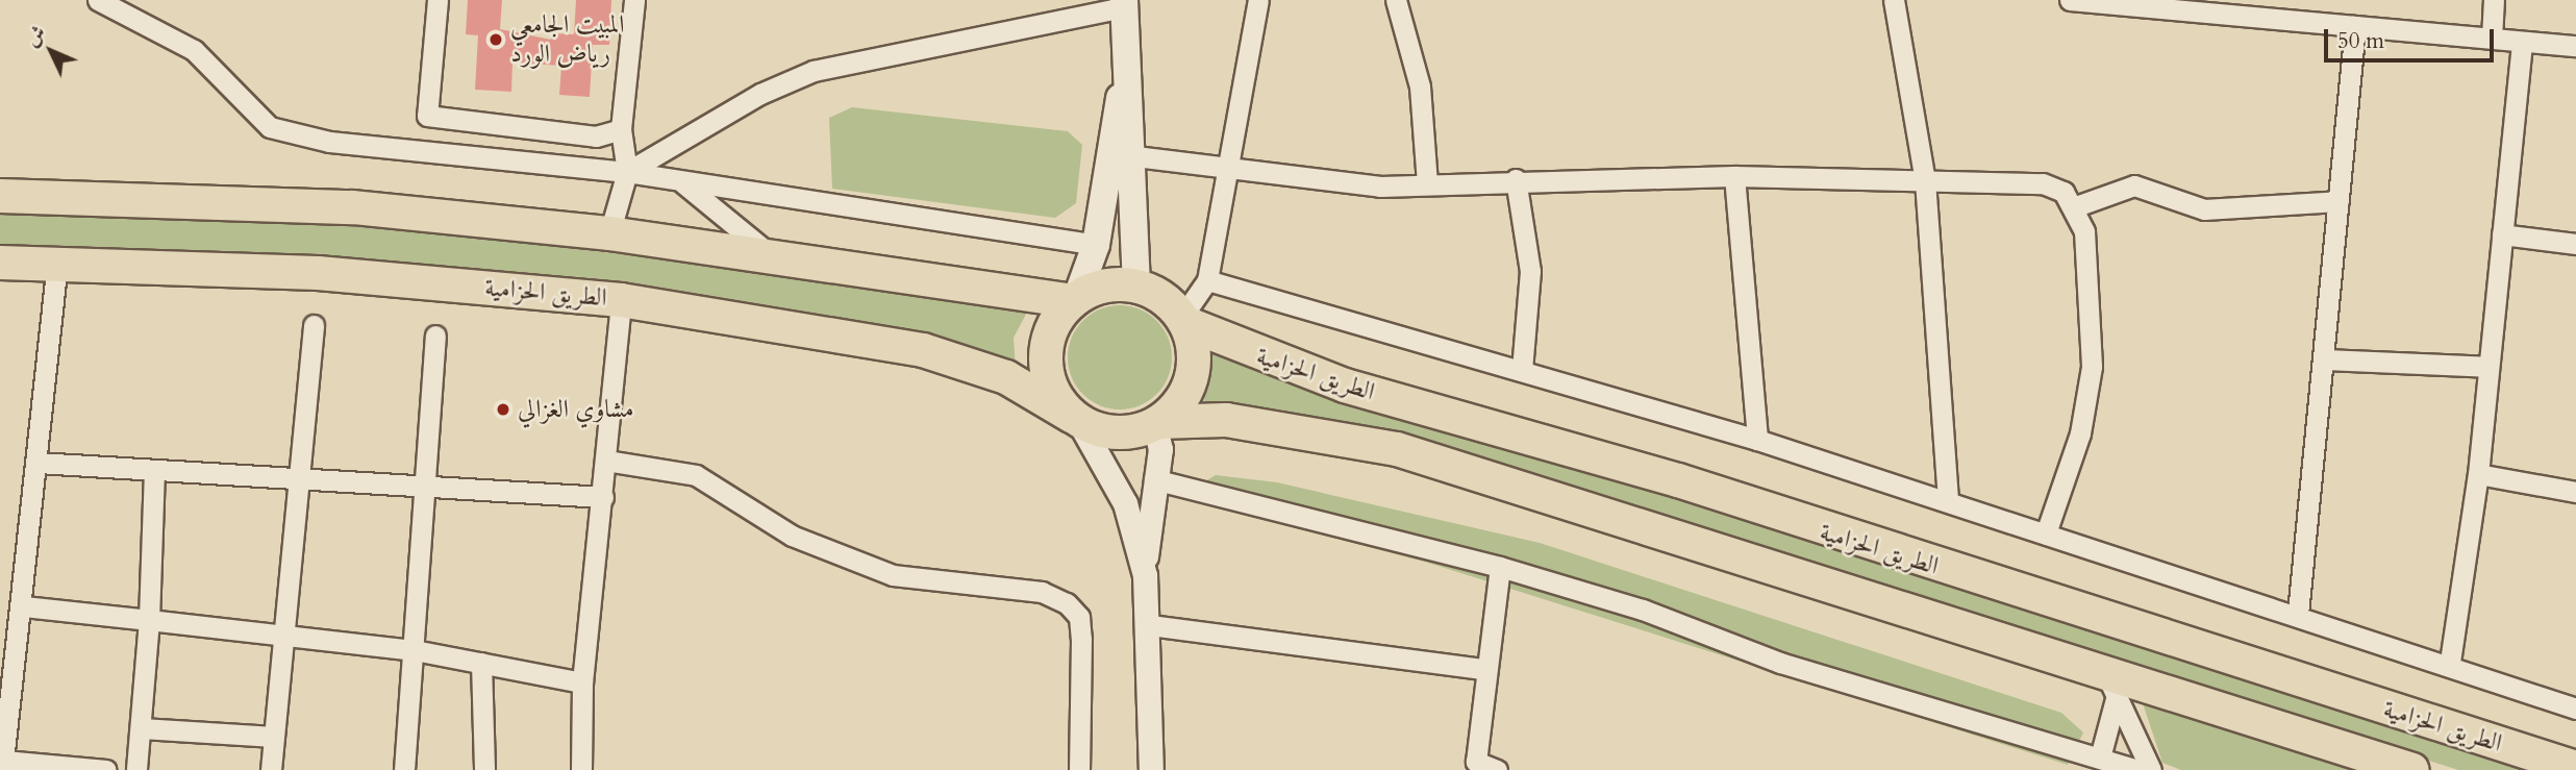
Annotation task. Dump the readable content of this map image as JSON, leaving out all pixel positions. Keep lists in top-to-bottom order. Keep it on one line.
{"streets":{"highway":["الطريق الحزامية"]},"places":["المبيت الجامعي رياض الورد","مشاوي الغزالي"],"scale_bar":"50 m","north":"top left"}
